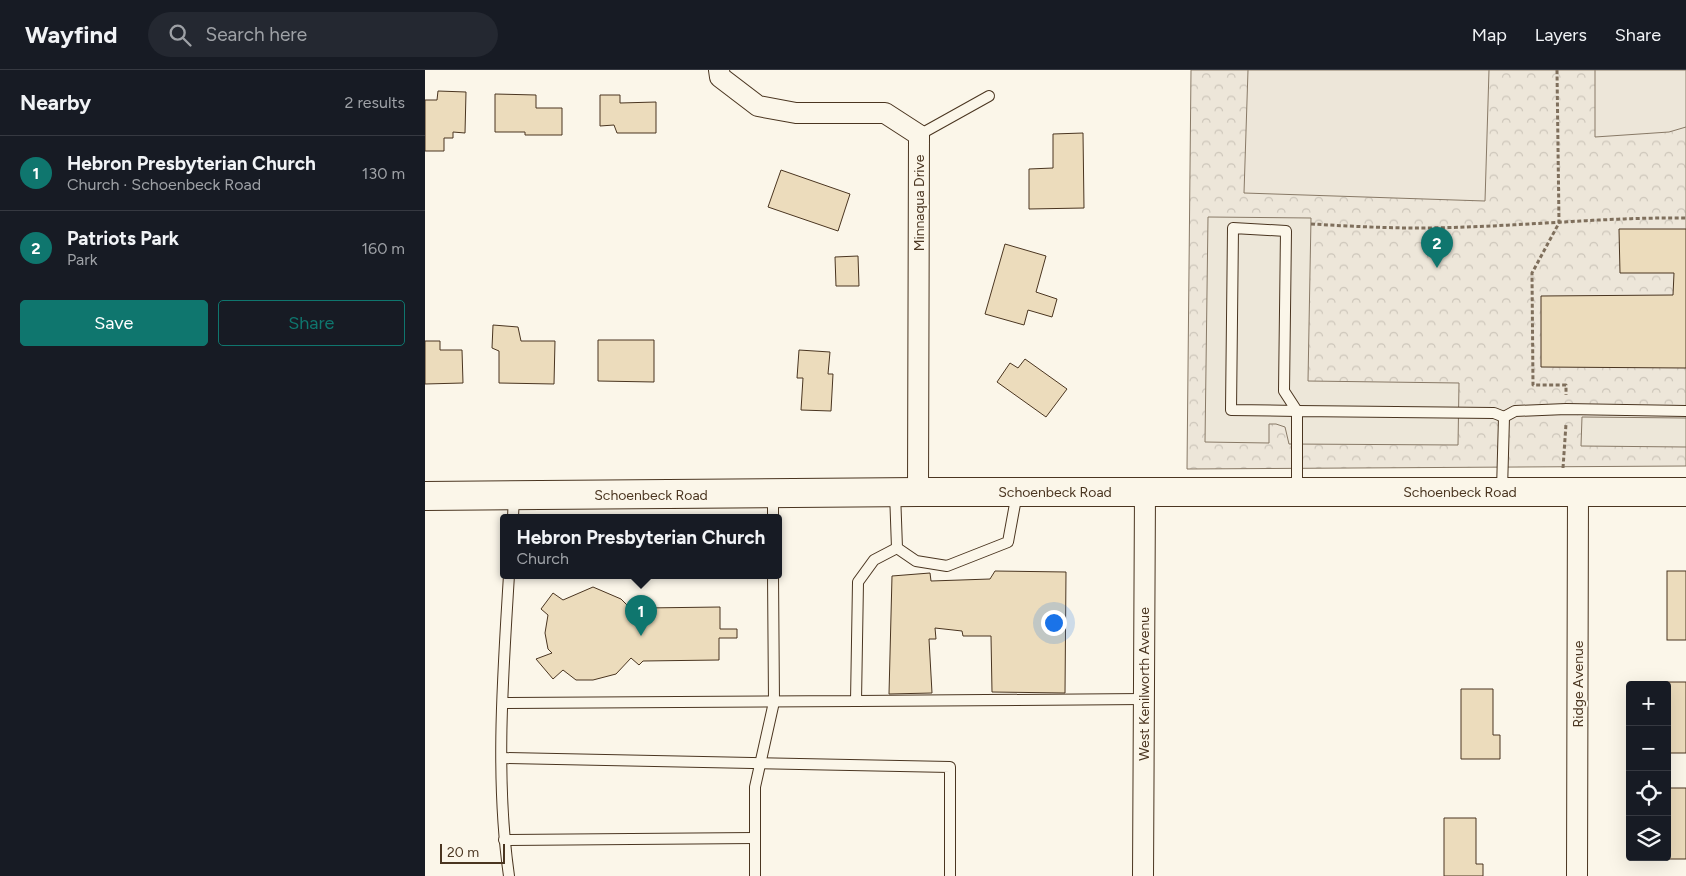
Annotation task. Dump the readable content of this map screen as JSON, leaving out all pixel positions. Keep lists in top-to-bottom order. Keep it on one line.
{"streets":{"main road":["Schoenbeck Road"],"street":["Minnaqua Drive","West Kenilworth Avenue","Ridge Avenue"]},"crossings":[["Minnaqua Drive","Schoenbeck Road"],["Schoenbeck Road","West Kenilworth Avenue"],["Schoenbeck Road","Ridge Avenue"]],"scale_bar":"20 m","page":{"header":"Wayfind","search":"Search here","nav":["Map","Layers","Share"],"heading":["Nearby","2 results"],"list":[{"mark":"1","name":"Hebron Presbyterian Church","note":"Church · Schoenbeck Road","value":"130 m"},{"mark":"2","name":"Patriots Park","note":"Park","value":"160 m"}],"pins":["2","1"],"buttons":["Save","Share"],"popup":["Hebron Presbyterian Church","Church"],"map_buttons":["+","−"],"scale":"20 m"}}
